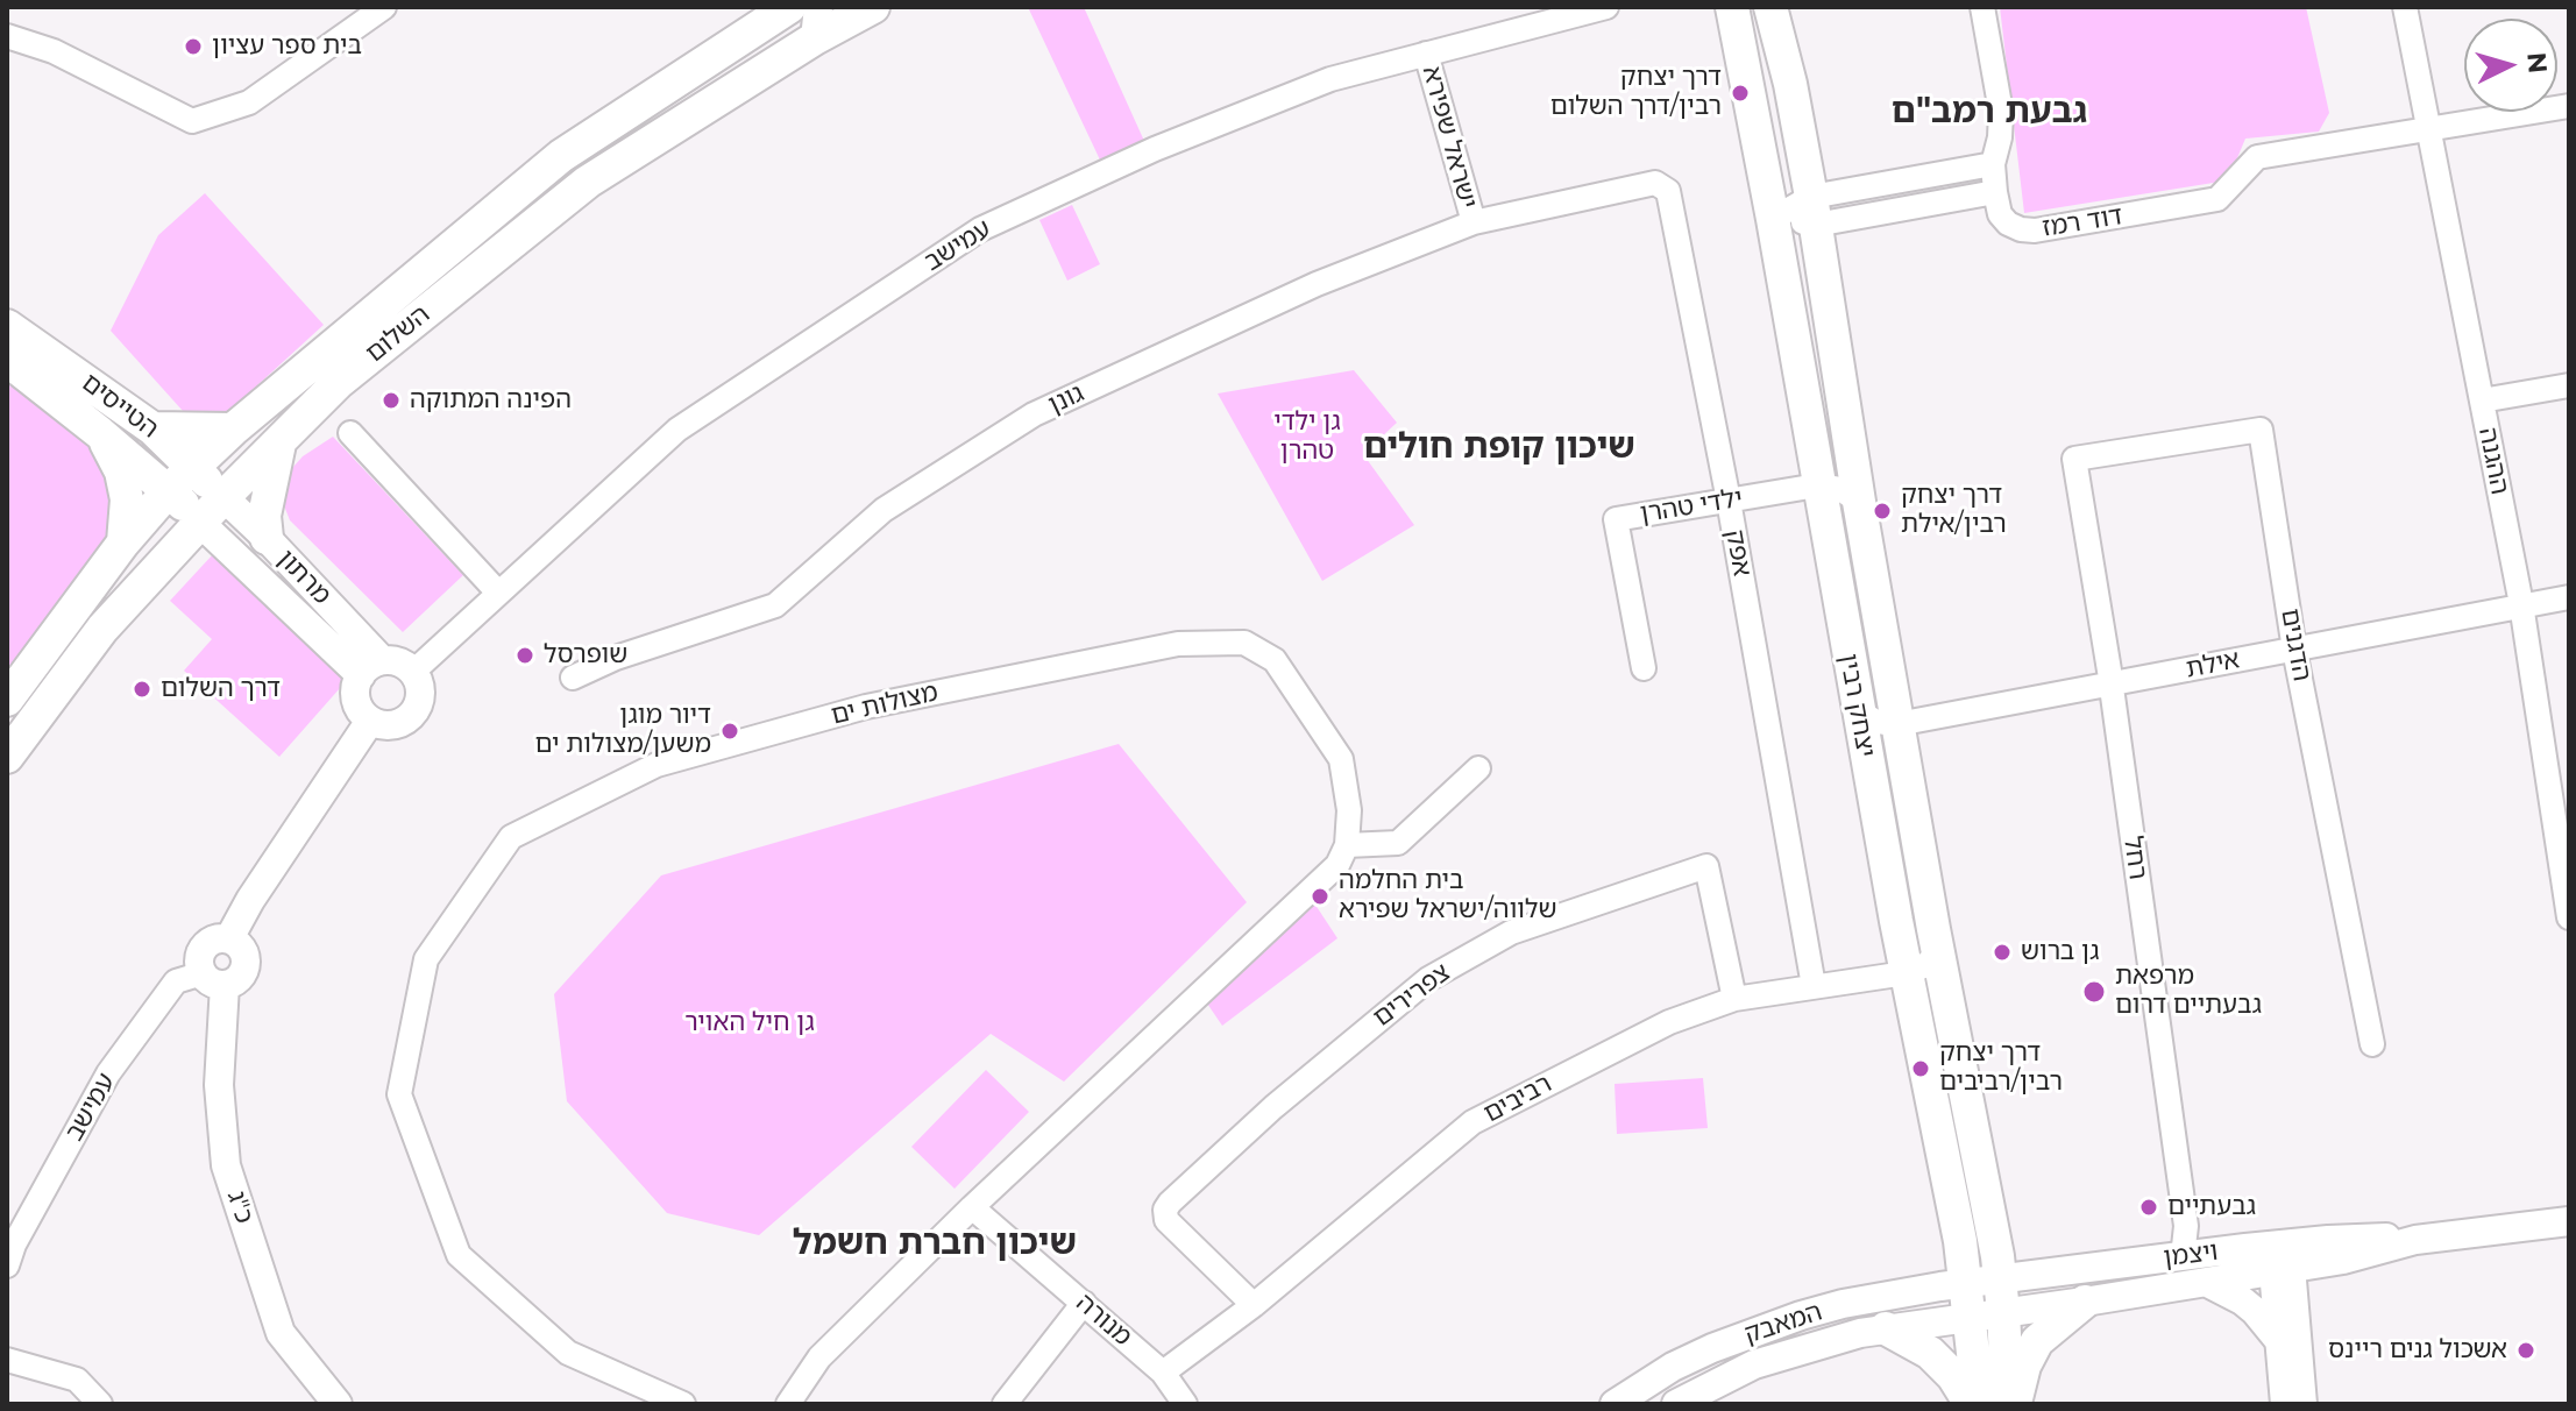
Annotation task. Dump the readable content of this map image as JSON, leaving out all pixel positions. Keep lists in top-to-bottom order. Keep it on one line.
{"streets":{"main road":["השלום","הטייסים","יצחק רבין"],"street":["ישראל שפירא","דוד רמז","עמישב","גונן","ההגנה","ילדי טהרן","אפק","מרתון","הדגנים","אילת","מצולות ים","רחל","צפרירים","רביבים","כ\"ג","ויצמן","מנורה","המאבק"]},"crossings":[["ישראל שפירא","עמישב"],["ישראל שפירא","גונן"],["דוד רמז","ההגנה"],["עמישב","מרתון"],["עמישב","כ\"ג"],["השלום","הטייסים"],["השלום","מרתון"],["גונן","אפק"],["הטייסים","מרתון"],["ההגנה","אילת"],["ילדי טהרן","אפק"],["ילדי טהרן","יצחק רבין"],["אפק","רביבים"],["הדגנים","אילת"],["הדגנים","רחל"],["אילת","יצחק רבין"],["אילת","רחל"],["יצחק רבין","רביבים"],["יצחק רבין","ויצמן"],["יצחק רבין","המאבק"],["רחל","ויצמן"],["צפרירים","רביבים"],["רביבים","מנורה"],["ויצמן","המאבק"]],"districts":["גבעת רמב\"ם","שיכון קופת חולים","שיכון חברת חשמל"],"parks":["גן ילדי טהרן","גן חיל האויר"],"places":["בית ספר עציון","דרך יצחק רבין/דרך השלום","הפינה המתוקה","דרך יצחק רבין/אילת","שופרסל","דרך השלום","דיור מוגן משען/מצולות ים","בית החלמה שלווה/ישראל שפירא","גן ברוש","מרפאת גבעתיים דרום","דרך יצחק רבין/רביבים","גבעתיים","אשכול גנים ריינס"],"north":"right"}
